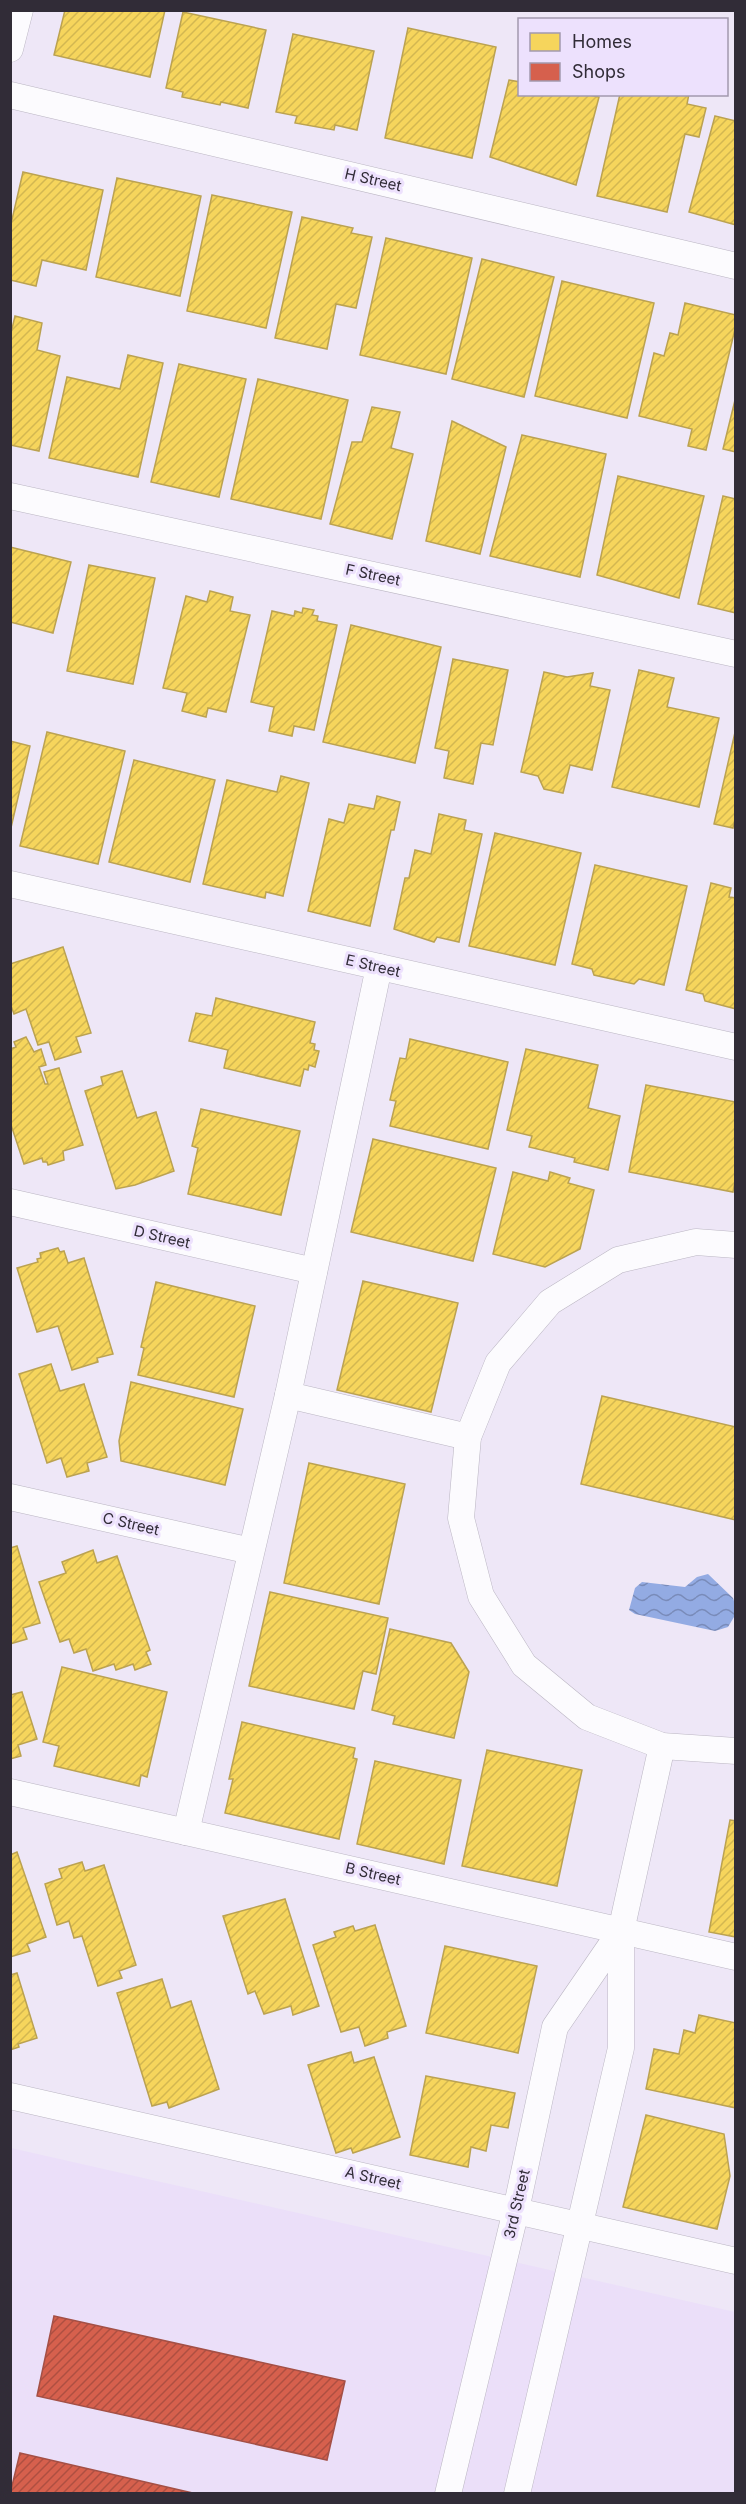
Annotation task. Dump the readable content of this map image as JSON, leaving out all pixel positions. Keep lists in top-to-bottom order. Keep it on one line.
{"streets":{"lane":["H Street","F Street","E Street","D Street","C Street","B Street","A Street","3rd Street"]},"crossings":[["B Street","3rd Street"],["A Street","3rd Street"]],"legend":["Homes","Shops"]}
